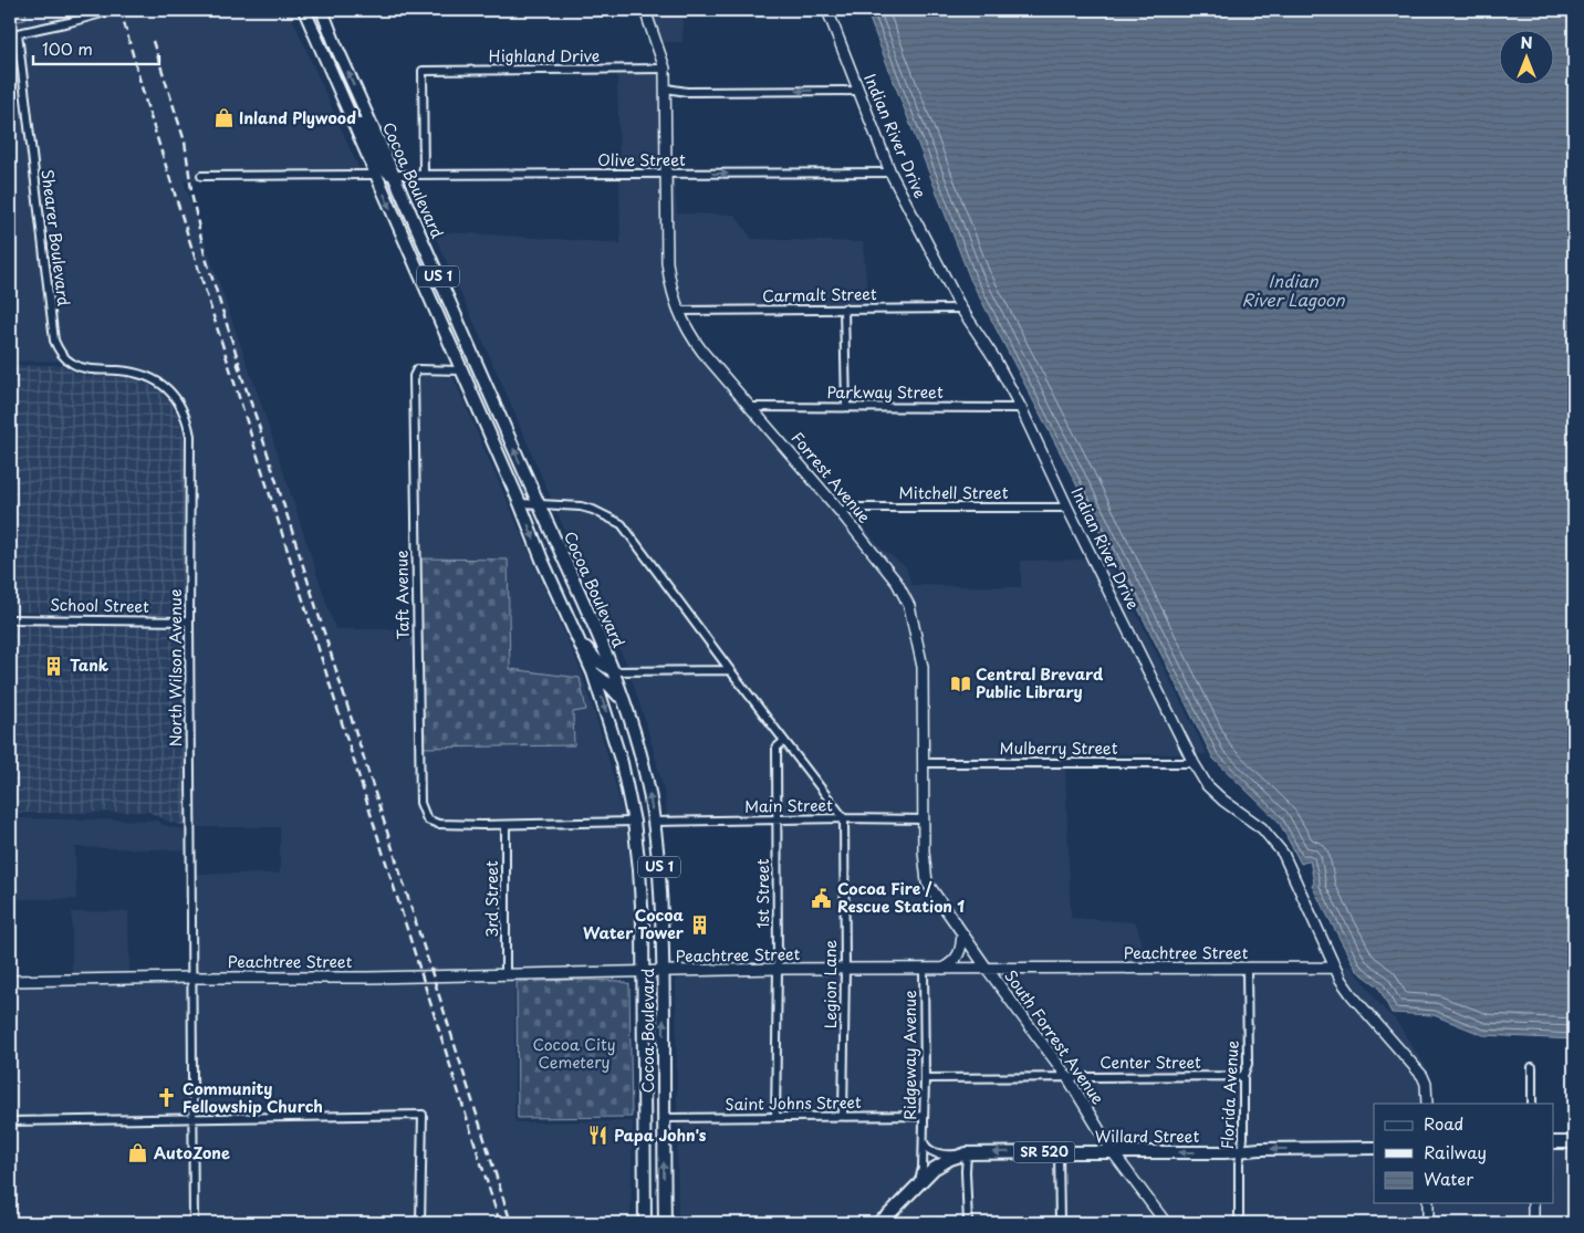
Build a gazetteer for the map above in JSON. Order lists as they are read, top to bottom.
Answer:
{
  "streets": {
    "main road": [
      "Cocoa Boulevard",
      "US 1",
      "Willard Street",
      "SR 520"
    ],
    "street": [
      "Highland Drive",
      "Indian River Drive",
      "Olive Street",
      "Shearer Boulevard",
      "Carmalt Street",
      "Parkway Street",
      "Forrest Avenue",
      "Mitchell Street",
      "Taft Avenue",
      "School Street",
      "North Wilson Avenue",
      "Mulberry Street",
      "Main Street",
      "1st Street",
      "3rd Street",
      "Peachtree Street",
      "Legion Lane",
      "South Forrest Avenue",
      "Ridgeway Avenue",
      "Center Street",
      "Florida Avenue",
      "Saint Johns Street"
    ]
  },
  "crossings": [
    ["Highland Drive", "Olive Street"],
    ["Highland Drive", "Forrest Avenue"],
    ["Indian River Drive", "Olive Street"],
    ["Indian River Drive", "Carmalt Street"],
    ["Indian River Drive", "Parkway Street"],
    ["Indian River Drive", "Mitchell Street"],
    ["Indian River Drive", "Mulberry Street"],
    ["Indian River Drive", "Peachtree Street"],
    ["Olive Street", "Cocoa Boulevard"],
    ["Olive Street", "Forrest Avenue"],
    ["Cocoa Boulevard", "Taft Avenue"],
    ["Cocoa Boulevard", "Main Street"],
    ["Cocoa Boulevard", "Peachtree Street"],
    ["Cocoa Boulevard", "Saint Johns Street"],
    ["Shearer Boulevard", "North Wilson Avenue"],
    ["Carmalt Street", "Forrest Avenue"],
    ["Parkway Street", "Forrest Avenue"],
    ["Forrest Avenue", "Mitchell Street"],
    ["Forrest Avenue", "Mulberry Street"],
    ["Forrest Avenue", "Main Street"],
    ["Forrest Avenue", "Peachtree Street"],
    ["Forrest Avenue", "South Forrest Avenue"],
    ["Taft Avenue", "3rd Street"],
    ["School Street", "North Wilson Avenue"],
    ["North Wilson Avenue", "Peachtree Street"],
    ["Main Street", "1st Street"],
    ["Main Street", "Legion Lane"],
    ["1st Street", "Peachtree Street"],
    ["1st Street", "Saint Johns Street"],
    ["3rd Street", "Peachtree Street"],
    ["Peachtree Street", "Legion Lane"],
    ["Peachtree Street", "South Forrest Avenue"],
    ["Peachtree Street", "Ridgeway Avenue"],
    ["Peachtree Street", "Florida Avenue"],
    ["Legion Lane", "Saint Johns Street"],
    ["South Forrest Avenue", "Center Street"],
    ["South Forrest Avenue", "Willard Street"],
    ["Ridgeway Avenue", "Center Street"],
    ["Ridgeway Avenue", "Saint Johns Street"],
    ["Ridgeway Avenue", "Willard Street"],
    ["Center Street", "Florida Avenue"],
    ["Florida Avenue", "Willard Street"]
  ],
  "one_way": ["Olive Street", "Willard Street"],
  "water": ["Indian River Lagoon"],
  "parks": ["Cocoa City Cemetery"],
  "places": {
    "shop": ["Inland Plywood", "AutoZone"],
    "building": ["Tank", "Cocoa Water Tower"],
    "library": ["Central Brevard Public Library"],
    "public building": ["Cocoa Fire / Rescue Station 1"],
    "church": ["Community Fellowship Church"],
    "restaurant": ["Papa John's"]
  },
  "legend": ["Road", "Railway", "Water"],
  "scale_bar": "100 m",
  "north": "top"
}
